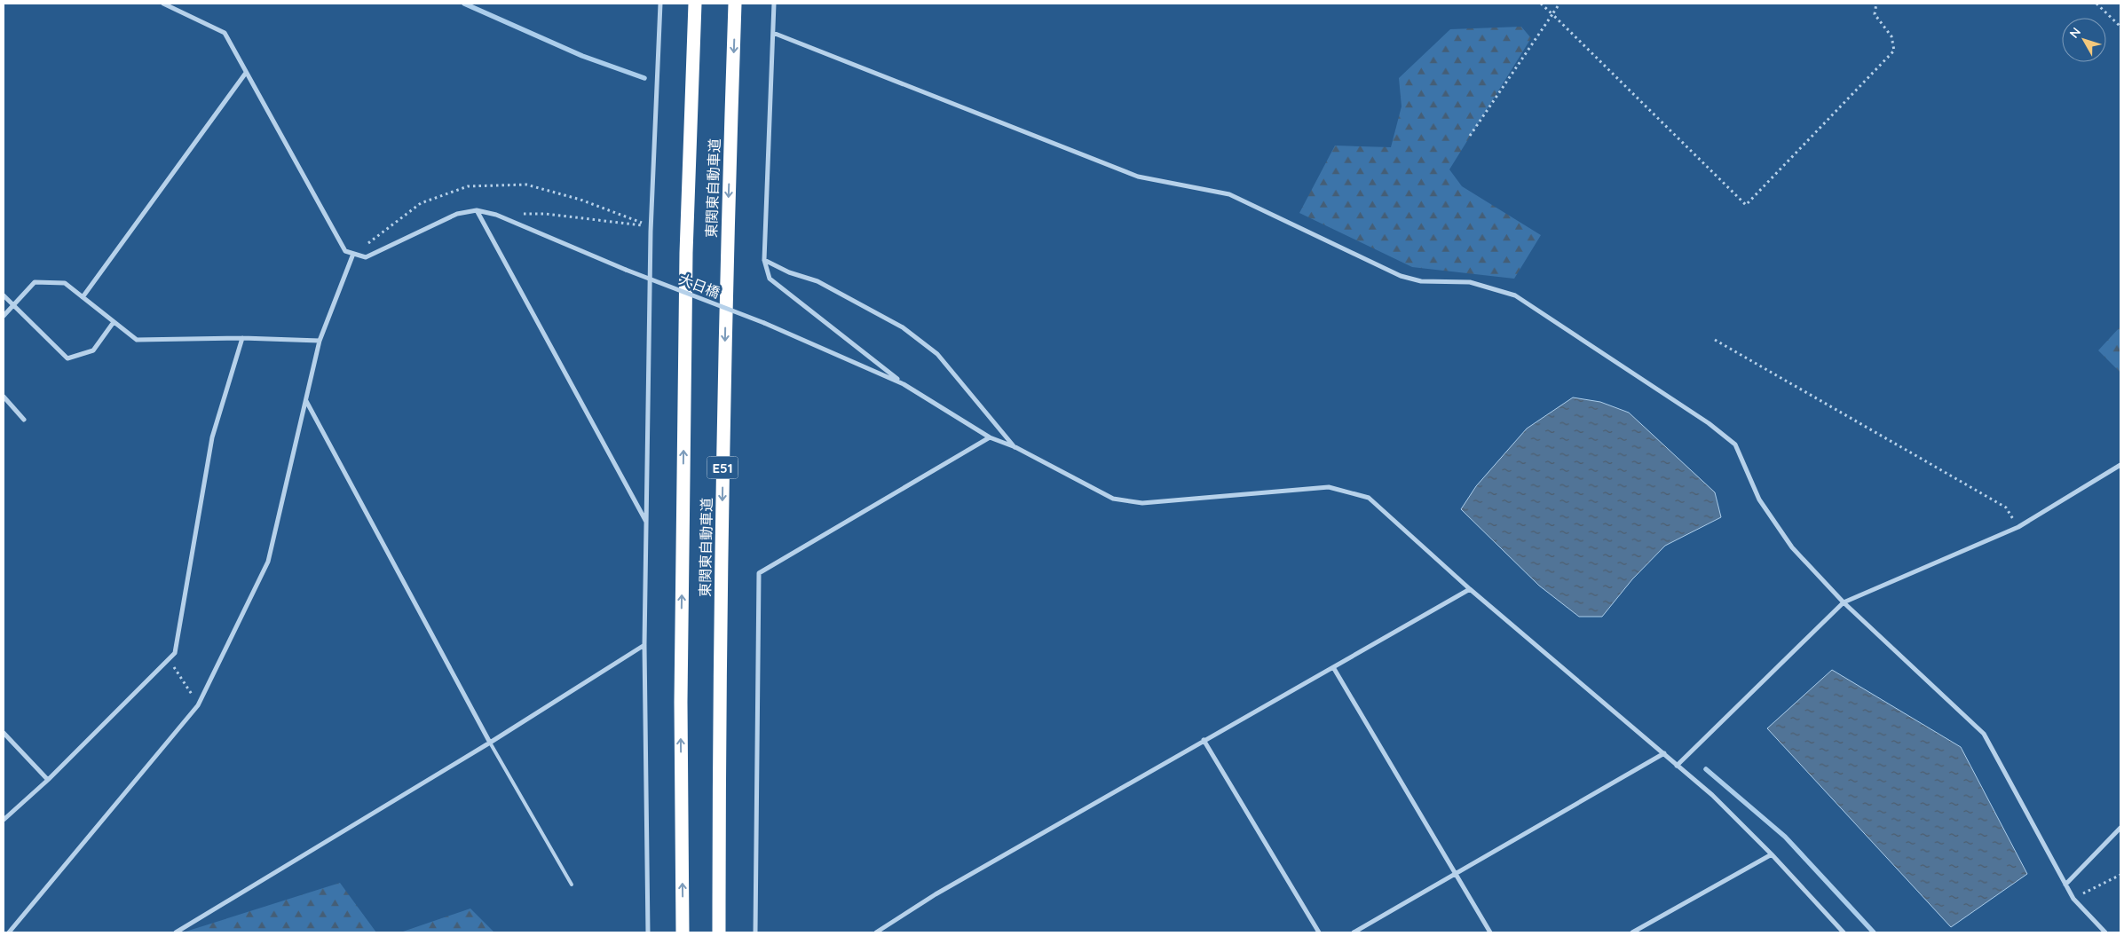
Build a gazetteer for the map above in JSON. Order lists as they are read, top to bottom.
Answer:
{
  "streets": {
    "highway": ["東関東自動車道", "E51"],
    "street": ["大日橋"]
  },
  "north": "top left"
}
